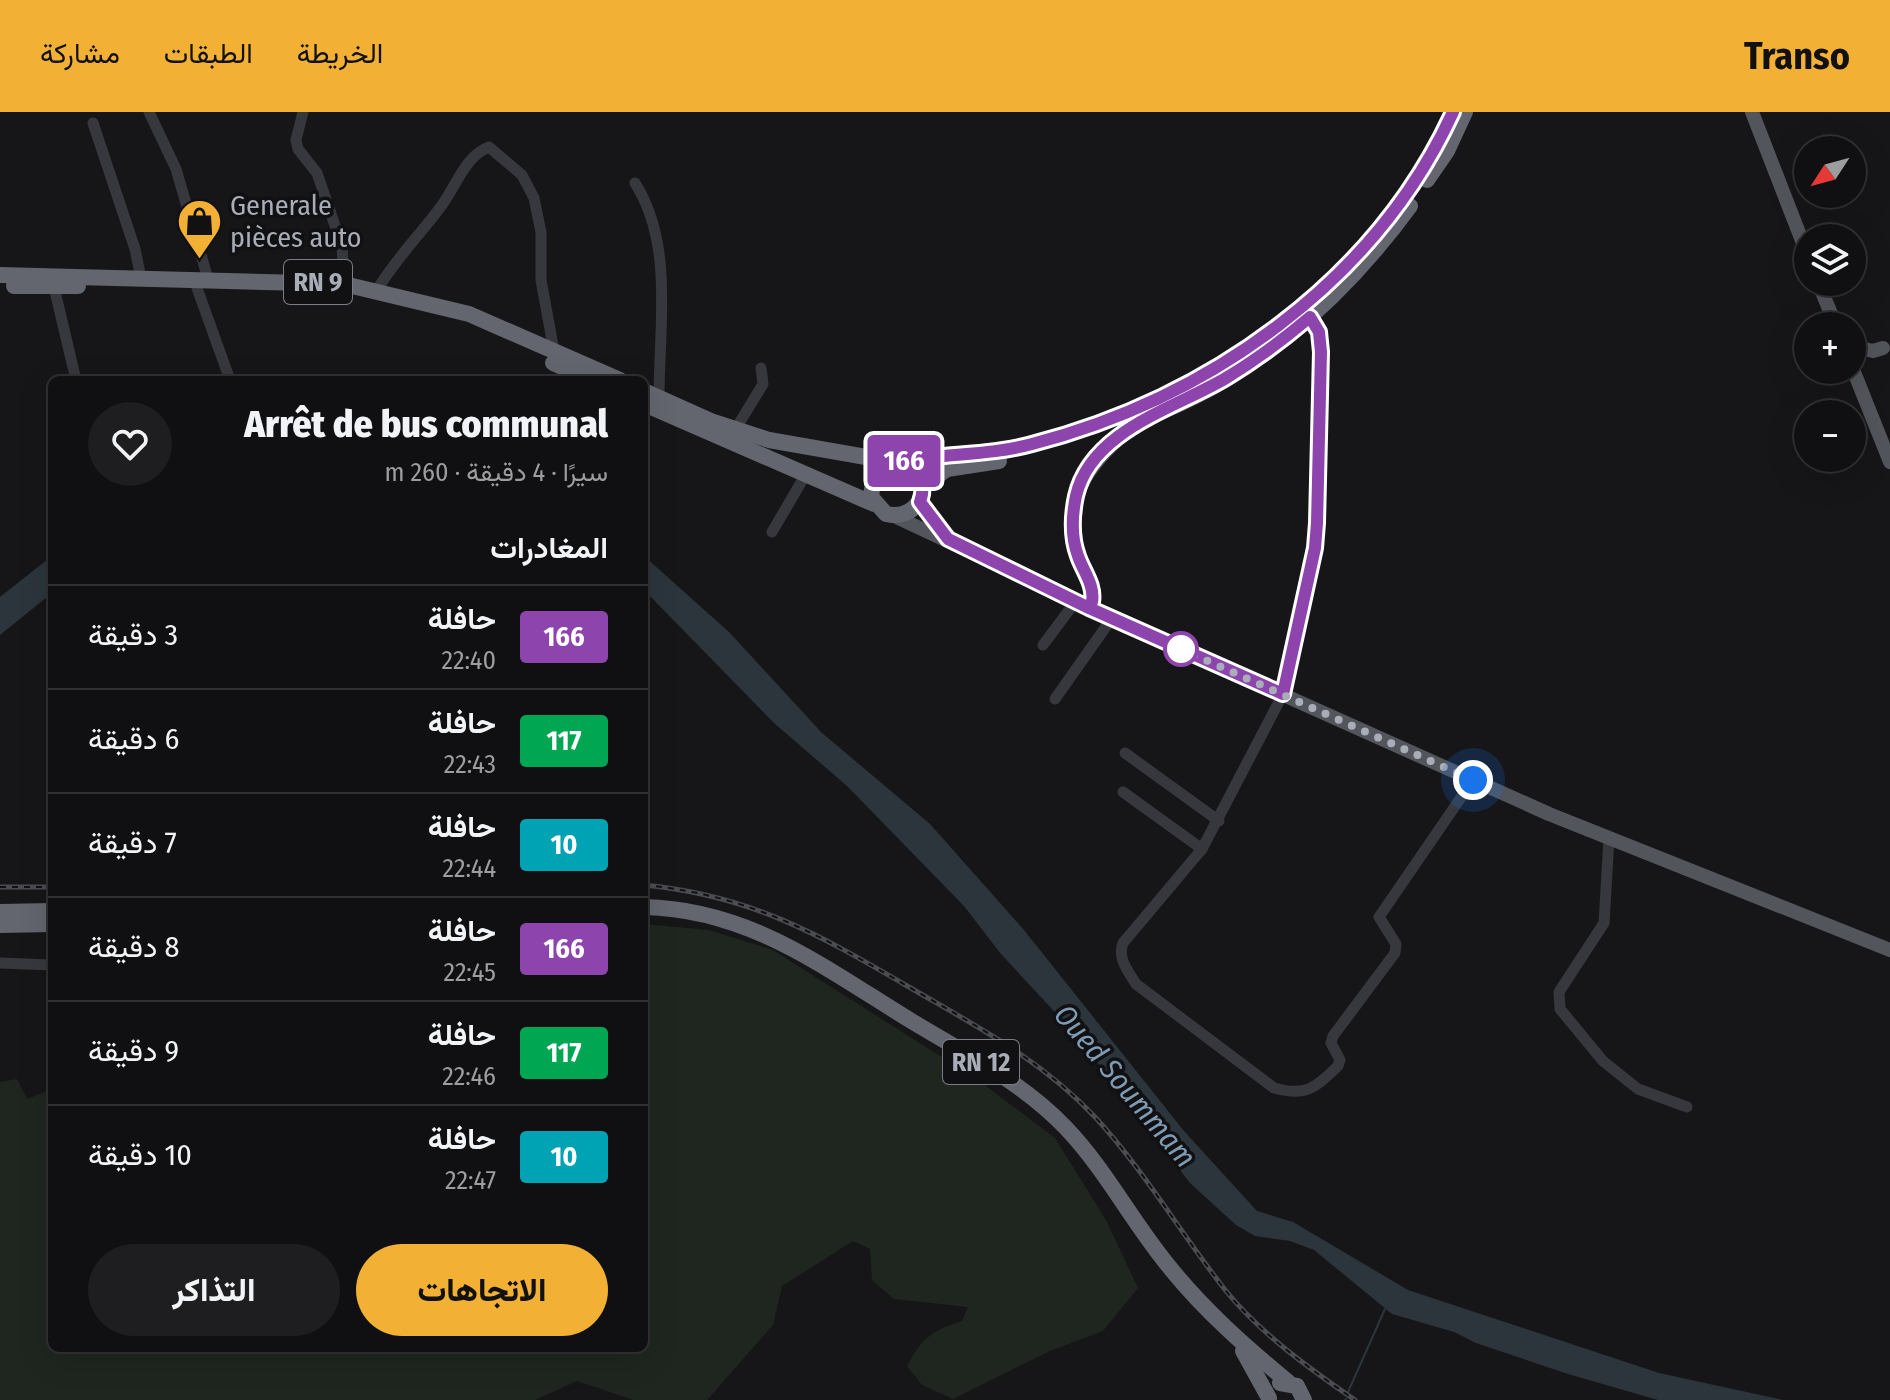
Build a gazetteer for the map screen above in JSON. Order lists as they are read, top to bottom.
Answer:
{
  "streets": {
    "highway": ["RN 9", "RN 12"]
  },
  "water": ["Oued Soummam"],
  "places": {
    "shop": ["Generale pièces auto"]
  },
  "lines": ["bus line 166"],
  "north": "bottom left",
  "page": {
    "header": "Transo",
    "nav": ["الخريطة", "الطبقات", "مشاركة"],
    "on_map": "166",
    "map_buttons": ["+", "−"],
    "heading": [
      ["Arrêt de bus communal", "سيرًا · 4 دقيقة · 260 m"],
      "المغادرات"
    ],
    "list": [
      {
        "mark": "166",
        "name": "حافلة",
        "note": "22:40",
        "value": "3 دقيقة"
      },
      {
        "mark": "117",
        "name": "حافلة",
        "note": "22:43",
        "value": "6 دقيقة"
      },
      {
        "mark": "10",
        "name": "حافلة",
        "note": "22:44",
        "value": "7 دقيقة"
      },
      {
        "mark": "166",
        "name": "حافلة",
        "note": "22:45",
        "value": "8 دقيقة"
      },
      {
        "mark": "117",
        "name": "حافلة",
        "note": "22:46",
        "value": "9 دقيقة"
      },
      {
        "mark": "10",
        "name": "حافلة",
        "note": "22:47",
        "value": "10 دقيقة"
      }
    ],
    "buttons": ["الاتجاهات", "التذاكر"]
  }
}
